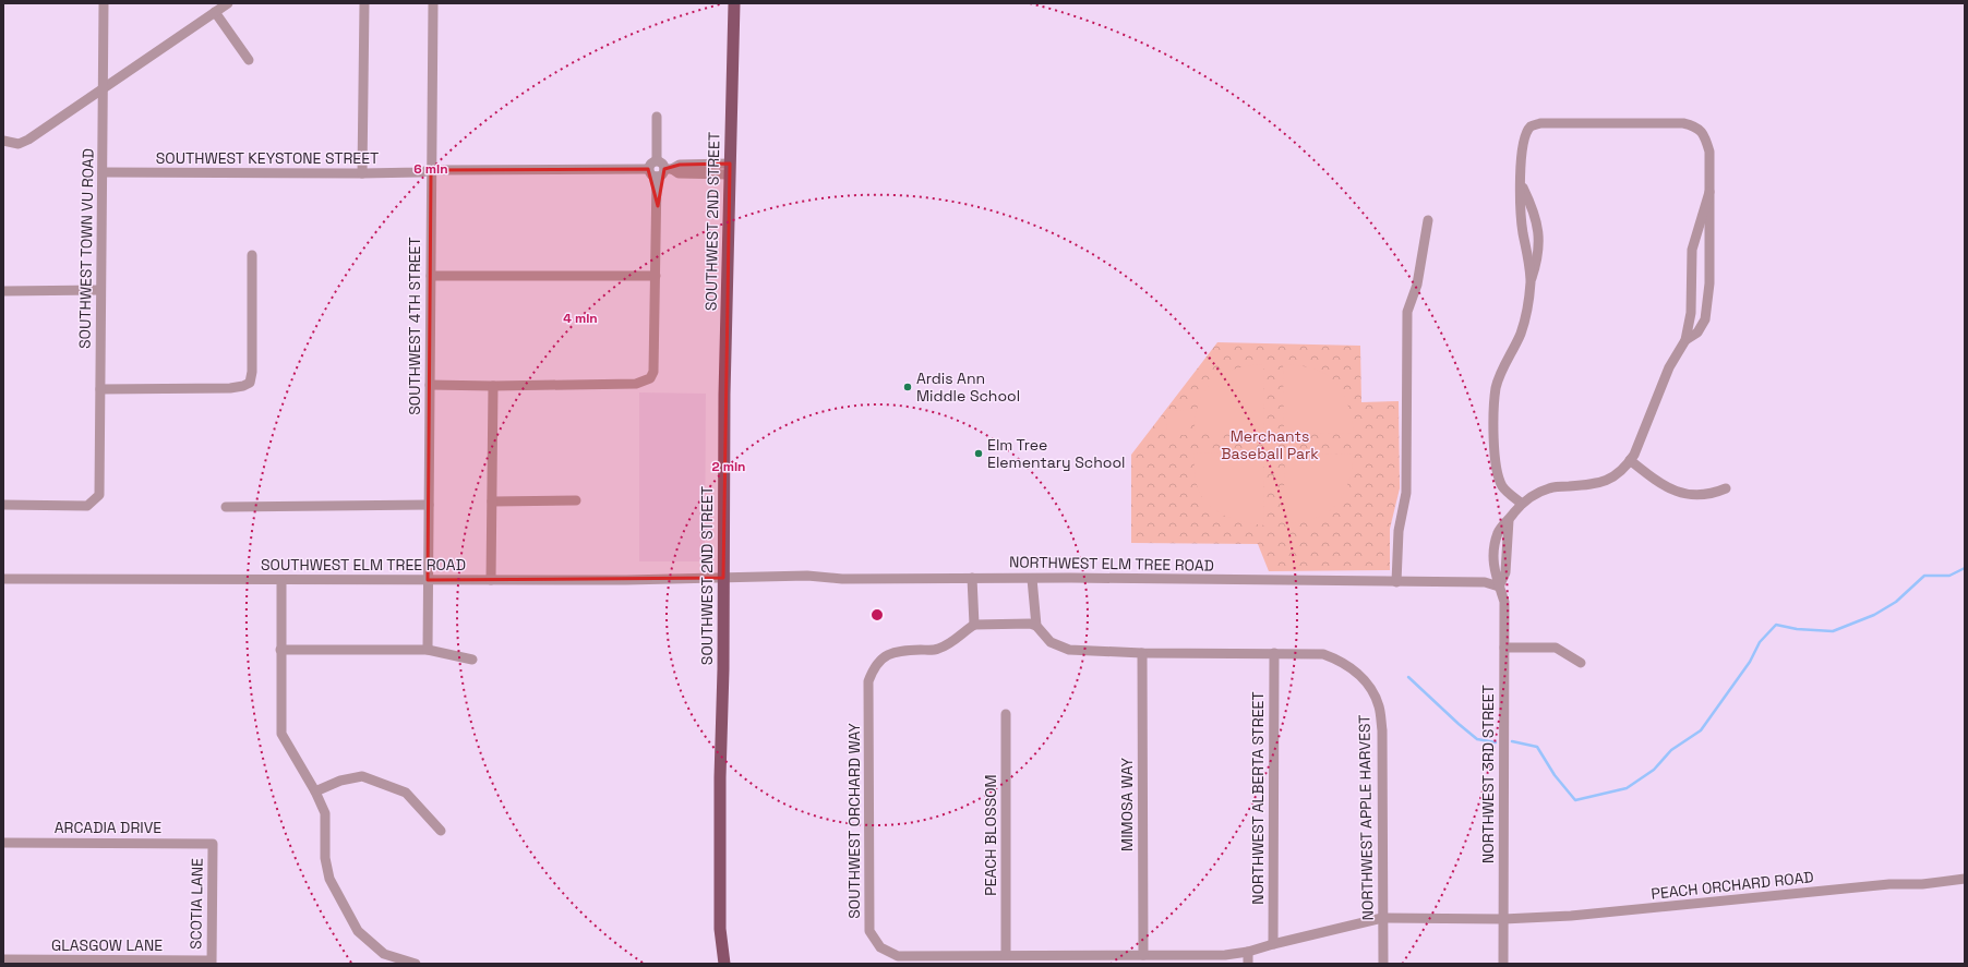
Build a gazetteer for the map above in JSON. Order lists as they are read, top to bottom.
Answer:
{
  "streets": {
    "main road": ["SOUTHWEST 2ND STREET"],
    "street": [
      "SOUTHWEST KEYSTONE STREET",
      "SOUTHWEST TOWN VU ROAD",
      "SOUTHWEST 4TH STREET",
      "NORTHWEST ELM TREE ROAD",
      "SOUTHWEST ELM TREE ROAD",
      "NORTHWEST 3RD STREET",
      "NORTHWEST ALBERTA STREET",
      "MIMOSA WAY",
      "NORTHWEST APPLE HARVEST",
      "SOUTHWEST ORCHARD WAY",
      "ARCADIA DRIVE",
      "PEACH BLOSSOM",
      "PEACH ORCHARD ROAD",
      "SCOTIA LANE",
      "GLASGOW LANE"
    ]
  },
  "crossings": [
    ["SOUTHWEST KEYSTONE STREET", "SOUTHWEST TOWN VU ROAD"],
    ["SOUTHWEST KEYSTONE STREET", "SOUTHWEST 4TH STREET"],
    ["SOUTHWEST 2ND STREET", "NORTHWEST ELM TREE ROAD"],
    ["SOUTHWEST 2ND STREET", "SOUTHWEST ELM TREE ROAD"],
    ["SOUTHWEST 4TH STREET", "SOUTHWEST ELM TREE ROAD"],
    ["NORTHWEST ELM TREE ROAD", "SOUTHWEST ELM TREE ROAD"],
    ["NORTHWEST ELM TREE ROAD", "NORTHWEST 3RD STREET"],
    ["NORTHWEST 3RD STREET", "PEACH ORCHARD ROAD"],
    ["NORTHWEST ALBERTA STREET", "NORTHWEST APPLE HARVEST"],
    ["NORTHWEST ALBERTA STREET", "SOUTHWEST ORCHARD WAY"],
    ["MIMOSA WAY", "SOUTHWEST ORCHARD WAY"],
    ["NORTHWEST APPLE HARVEST", "SOUTHWEST ORCHARD WAY"],
    ["NORTHWEST APPLE HARVEST", "PEACH ORCHARD ROAD"],
    ["SOUTHWEST ORCHARD WAY", "PEACH BLOSSOM"],
    ["SOUTHWEST ORCHARD WAY", "PEACH ORCHARD ROAD"],
    ["ARCADIA DRIVE", "SCOTIA LANE"],
    ["SCOTIA LANE", "GLASGOW LANE"]
  ],
  "parks": ["Merchants Baseball Park"],
  "places": ["Ardis Ann Middle School", "Elm Tree Elementary School"],
  "rings": ["6 min", "4 min", "2 min"]
}
